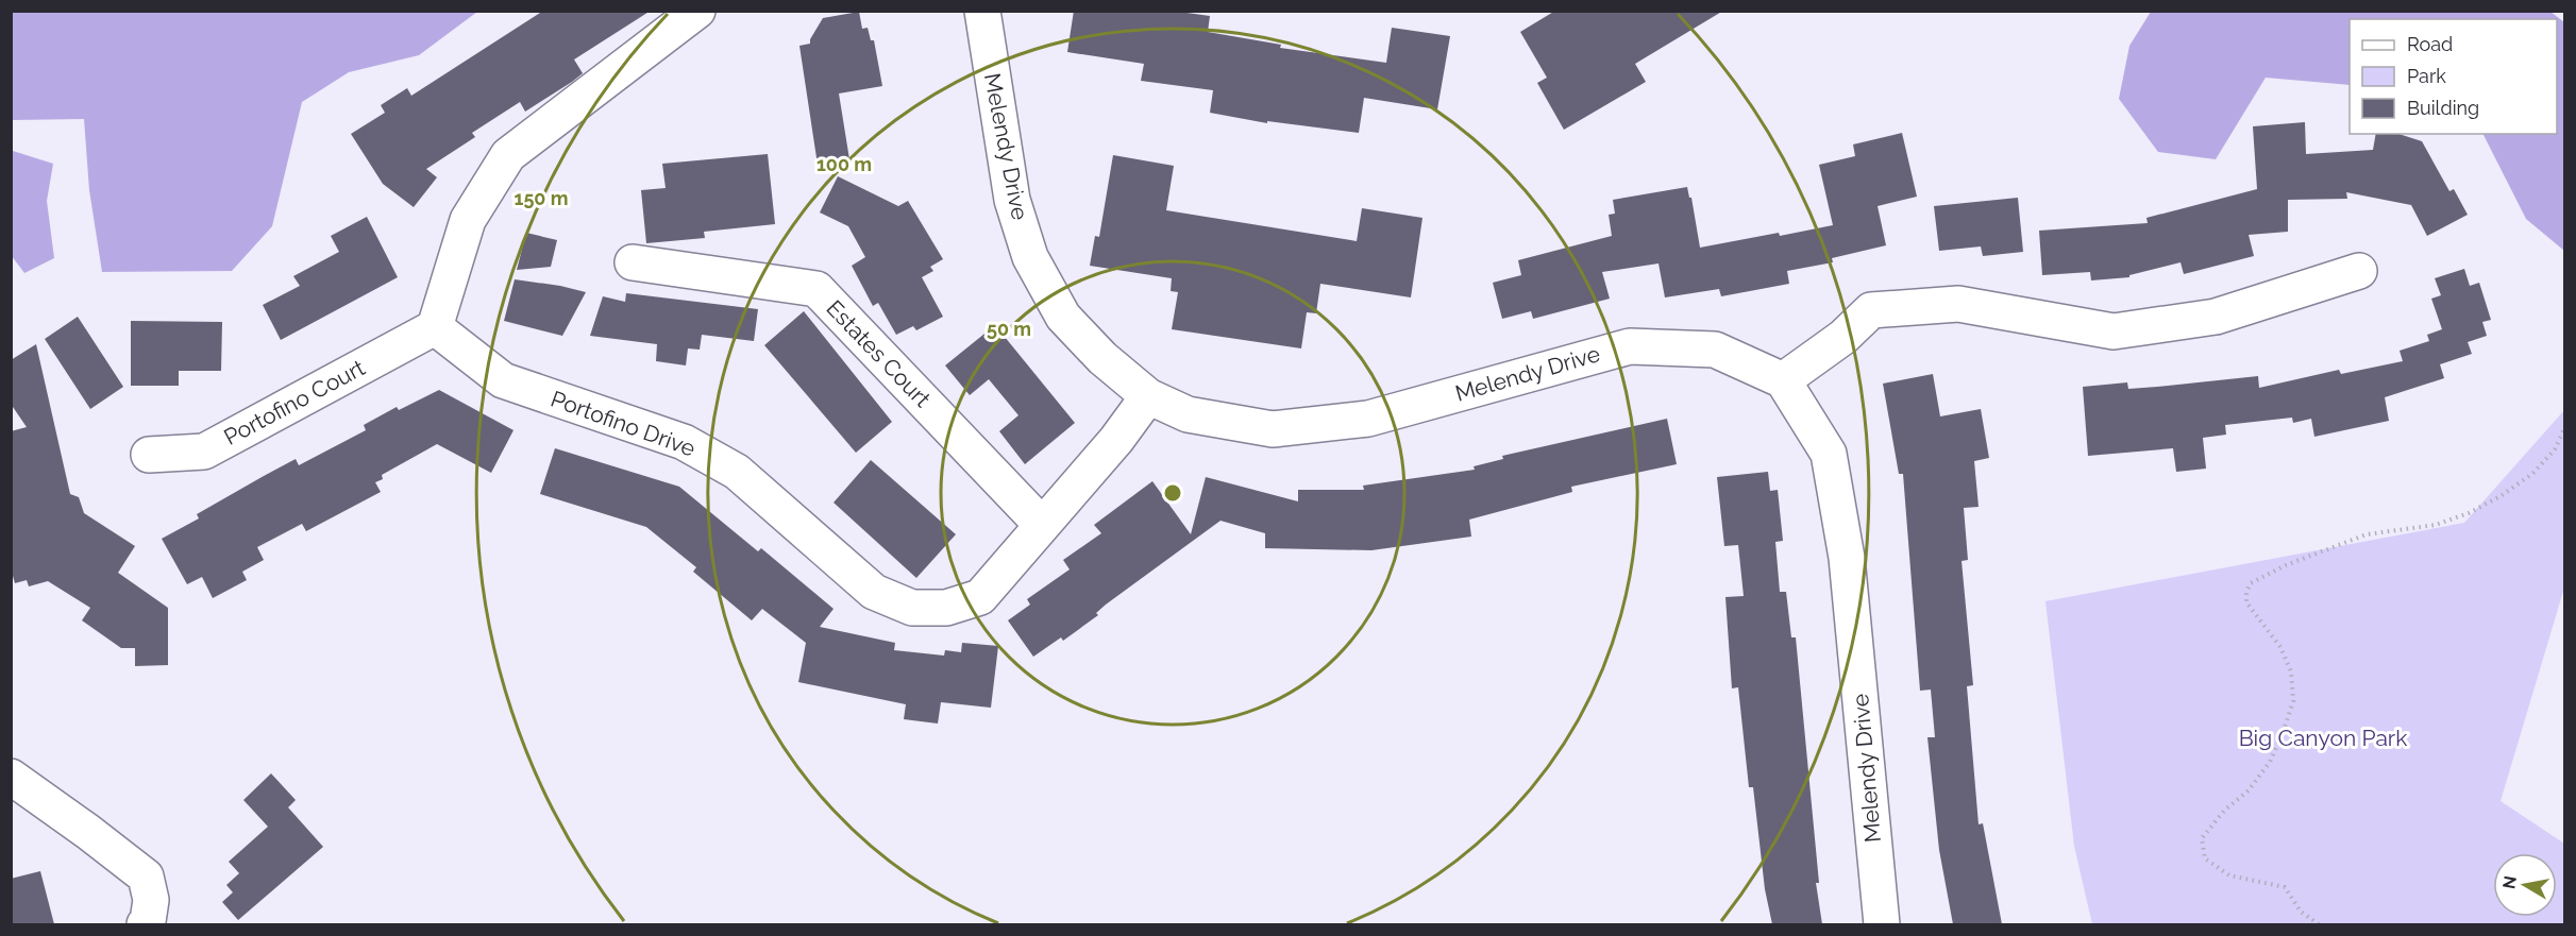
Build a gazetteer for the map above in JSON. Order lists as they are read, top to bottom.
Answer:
{
  "streets": {
    "street": [
      "Melendy Drive",
      "Estates Court",
      "Portofino Court",
      "Portofino Drive"
    ]
  },
  "crossings": [
    ["Melendy Drive", "Portofino Drive"],
    ["Estates Court", "Portofino Drive"],
    ["Portofino Court", "Portofino Drive"]
  ],
  "parks": ["Big Canyon Park"],
  "legend": ["Road", "Park", "Building"],
  "north": "left",
  "rings": ["100 m", "150 m", "50 m"]
}
